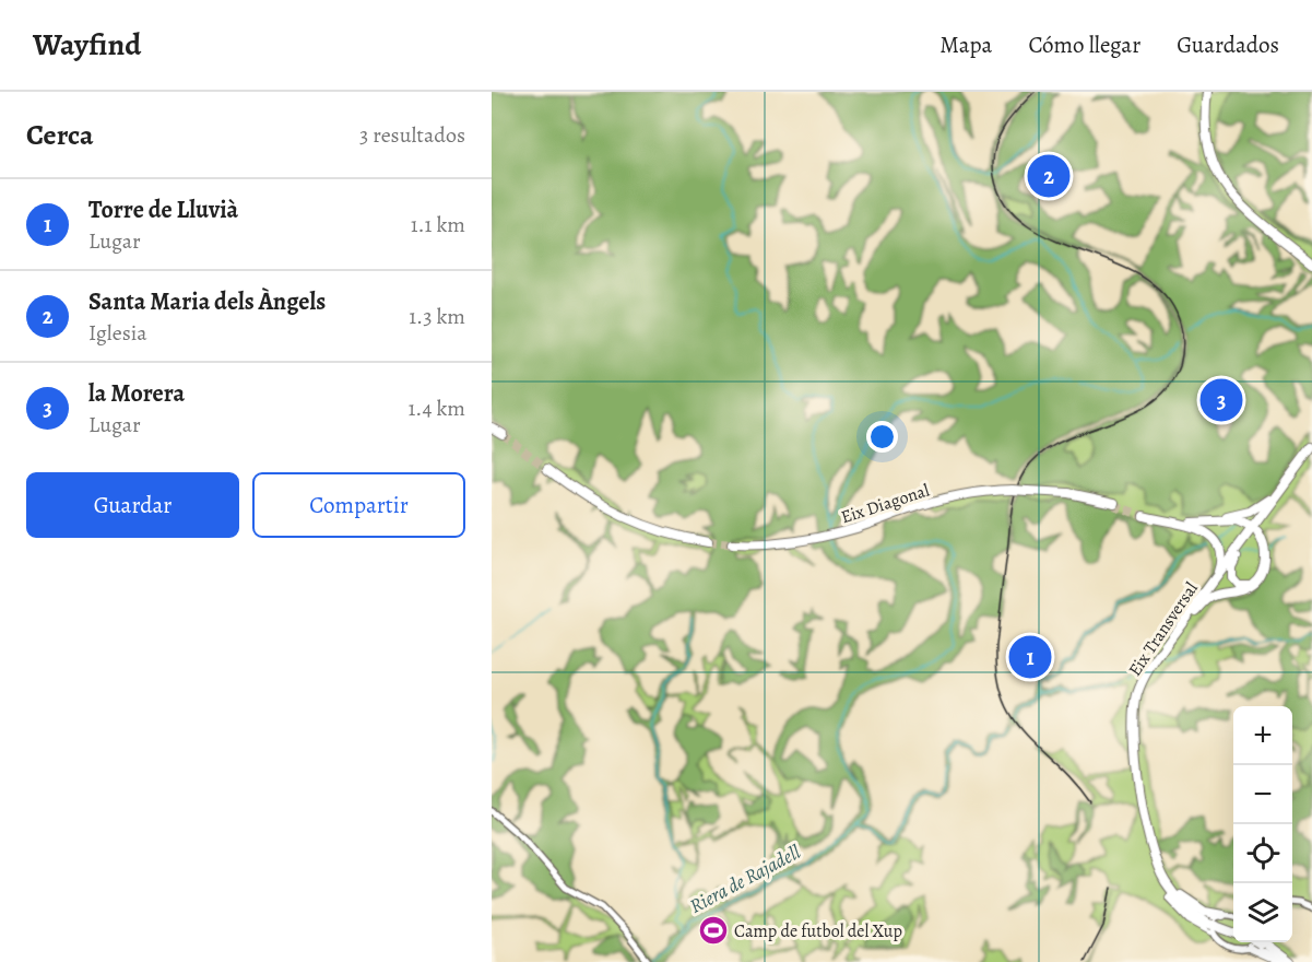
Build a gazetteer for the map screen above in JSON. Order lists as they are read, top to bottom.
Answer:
{
  "streets": {
    "highway": ["Eix Diagonal", "Eix Transversal"]
  },
  "water": ["Riera de Rajadell"],
  "places": {
    "sports": ["Camp de futbol del Xup"]
  },
  "page": {
    "header": "Wayfind",
    "nav": ["Mapa", "Cómo llegar", "Guardados"],
    "heading": ["Cerca", "3 resultados"],
    "pins": ["2", "3", "1"],
    "list": [
      {
        "mark": "1",
        "name": "Torre de Lluvià",
        "note": "Lugar",
        "value": "1.1 km"
      },
      {
        "mark": "2",
        "name": "Santa Maria dels Àngels",
        "note": "Iglesia",
        "value": "1.3 km"
      },
      {
        "mark": "3",
        "name": "la Morera",
        "note": "Lugar",
        "value": "1.4 km"
      }
    ],
    "buttons": ["Guardar", "Compartir"],
    "map_buttons": ["+", "−"]
  }
}
